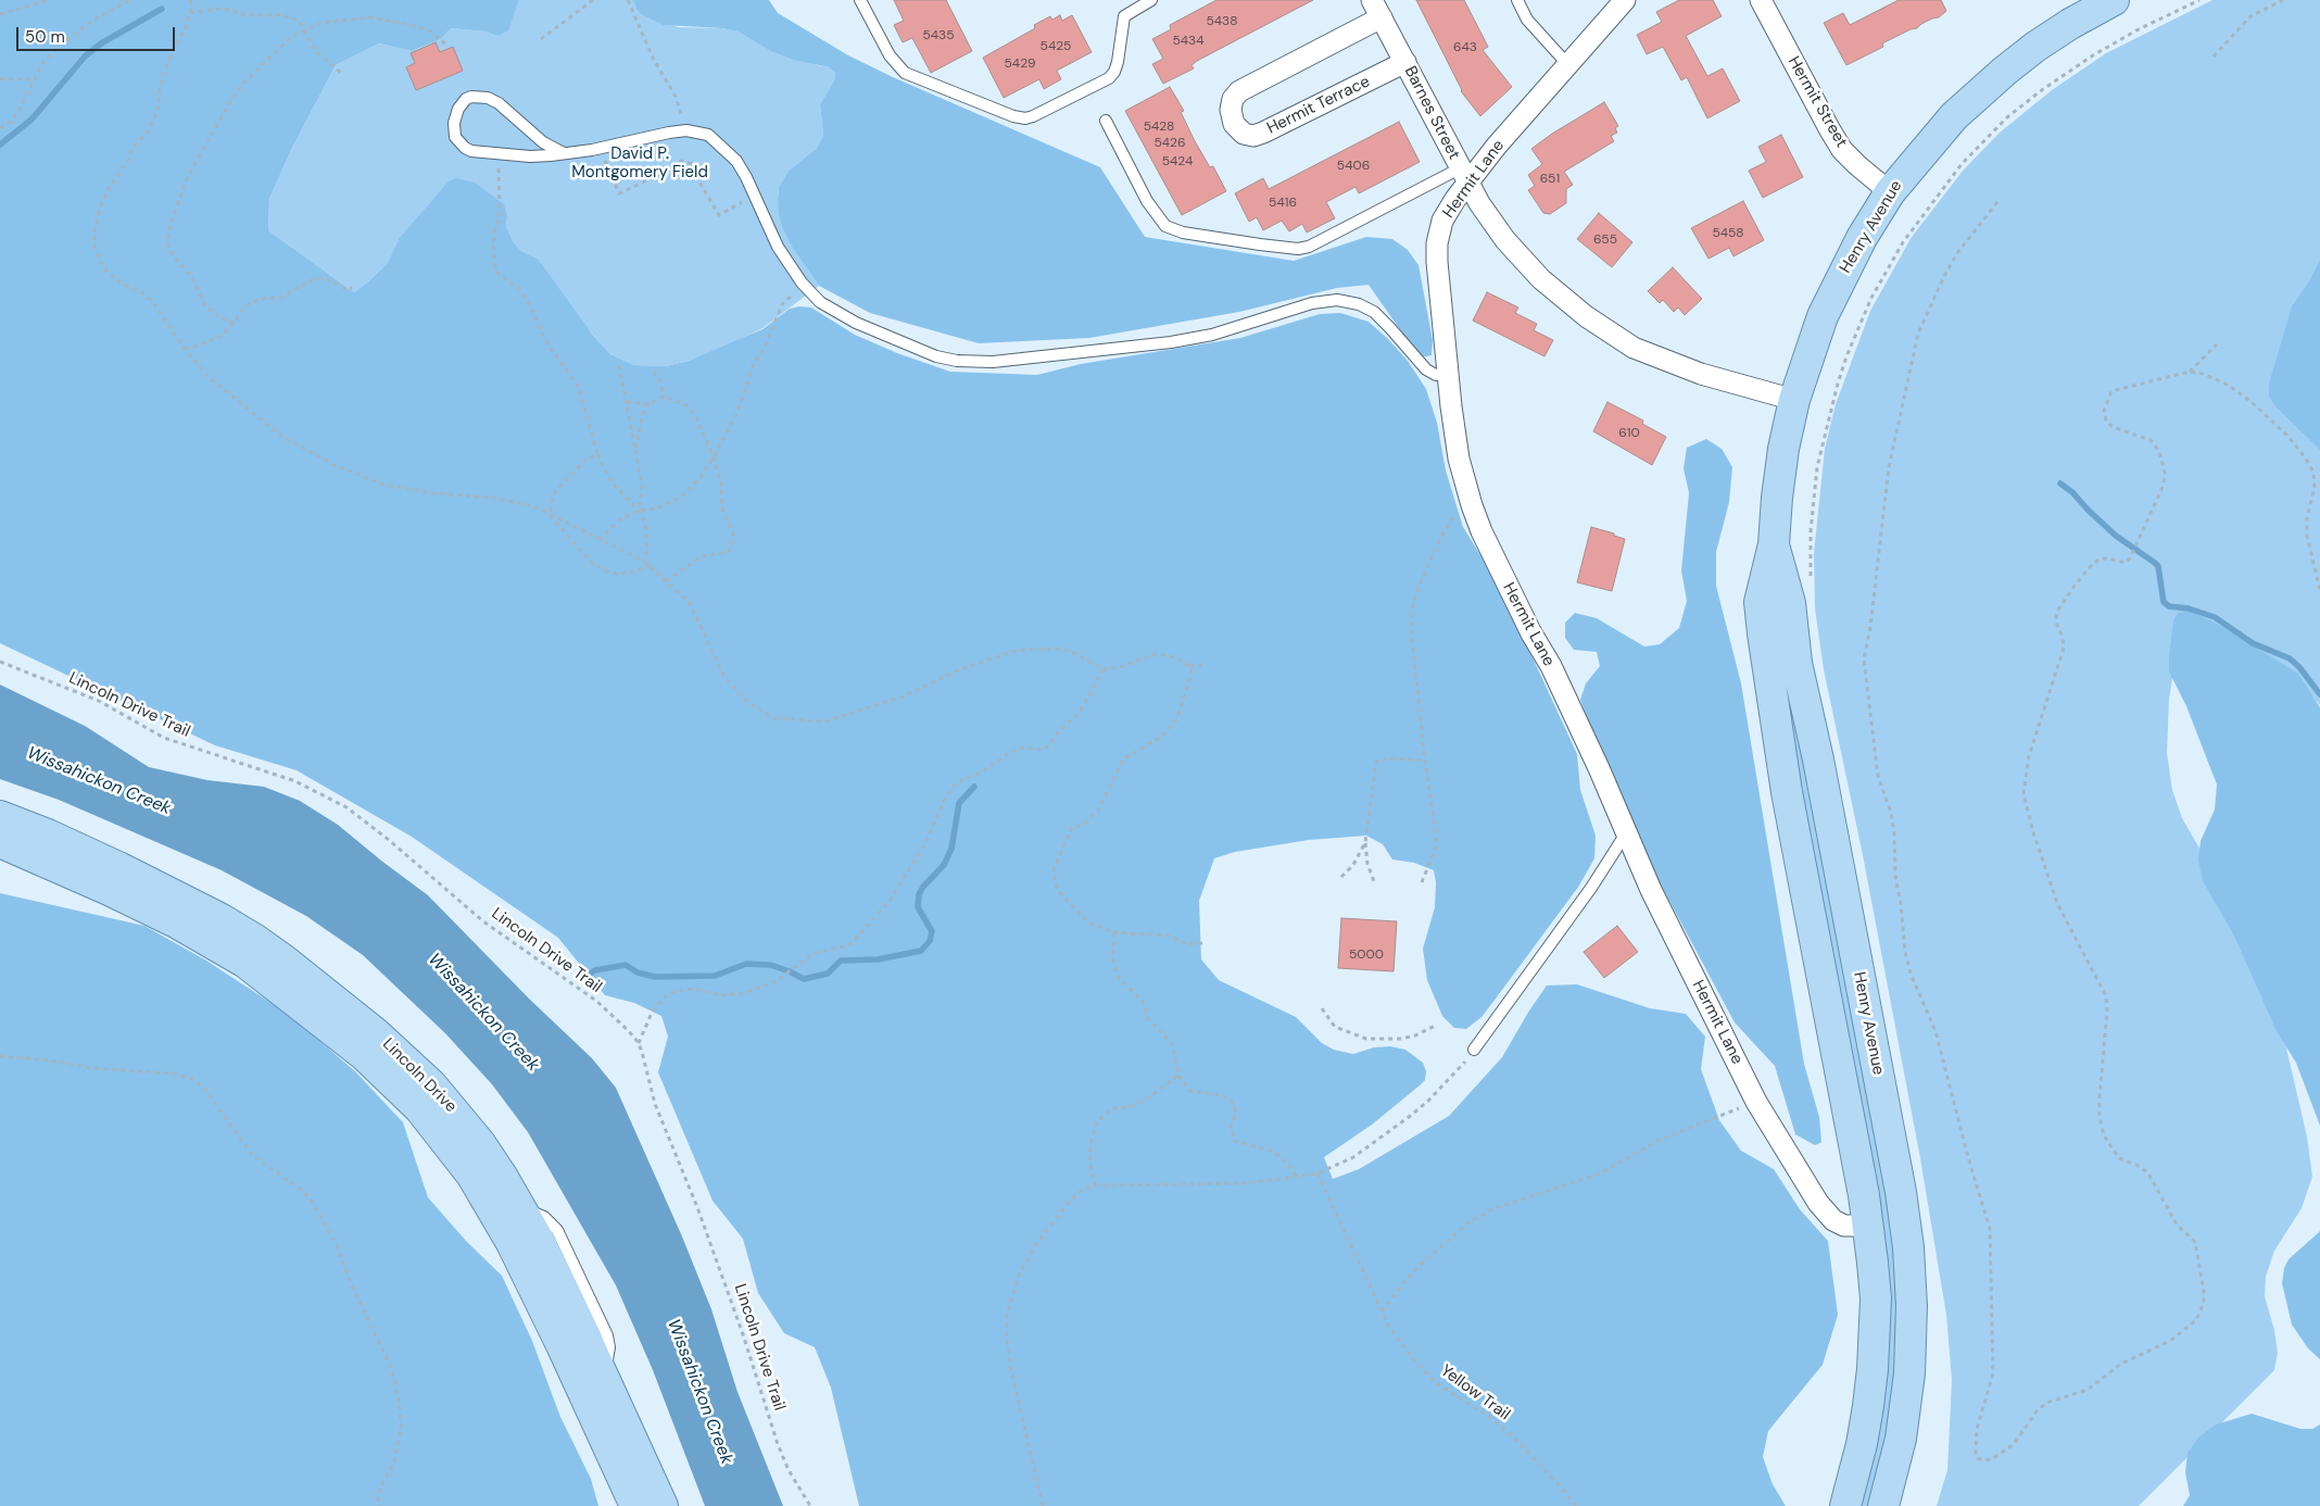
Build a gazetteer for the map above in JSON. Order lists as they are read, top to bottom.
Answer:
{
  "streets": {
    "main road": ["Henry Avenue", "Lincoln Drive"],
    "street": [
      "Hermit Street",
      "Hermit Terrace",
      "Barnes Street",
      "Hermit Lane"
    ],
    "path": ["Lincoln Drive Trail", "Yellow Trail"]
  },
  "crossings": [
    ["Hermit Street", "Henry Avenue"],
    ["Hermit Terrace", "Barnes Street"],
    ["Barnes Street", "Hermit Lane"],
    ["Barnes Street", "Henry Avenue"],
    ["Hermit Lane", "Henry Avenue"]
  ],
  "water": ["Wissahickon Creek"],
  "parks": ["David P. Montgomery Field"],
  "house_numbers": [
    "5438",
    "5435",
    "5434",
    "5425",
    "643",
    "5429",
    "5428",
    "5426",
    "5424",
    "5406",
    "651",
    "5416",
    "5458",
    "655",
    "610",
    "5000"
  ],
  "scale_bar": "50 m"
}
